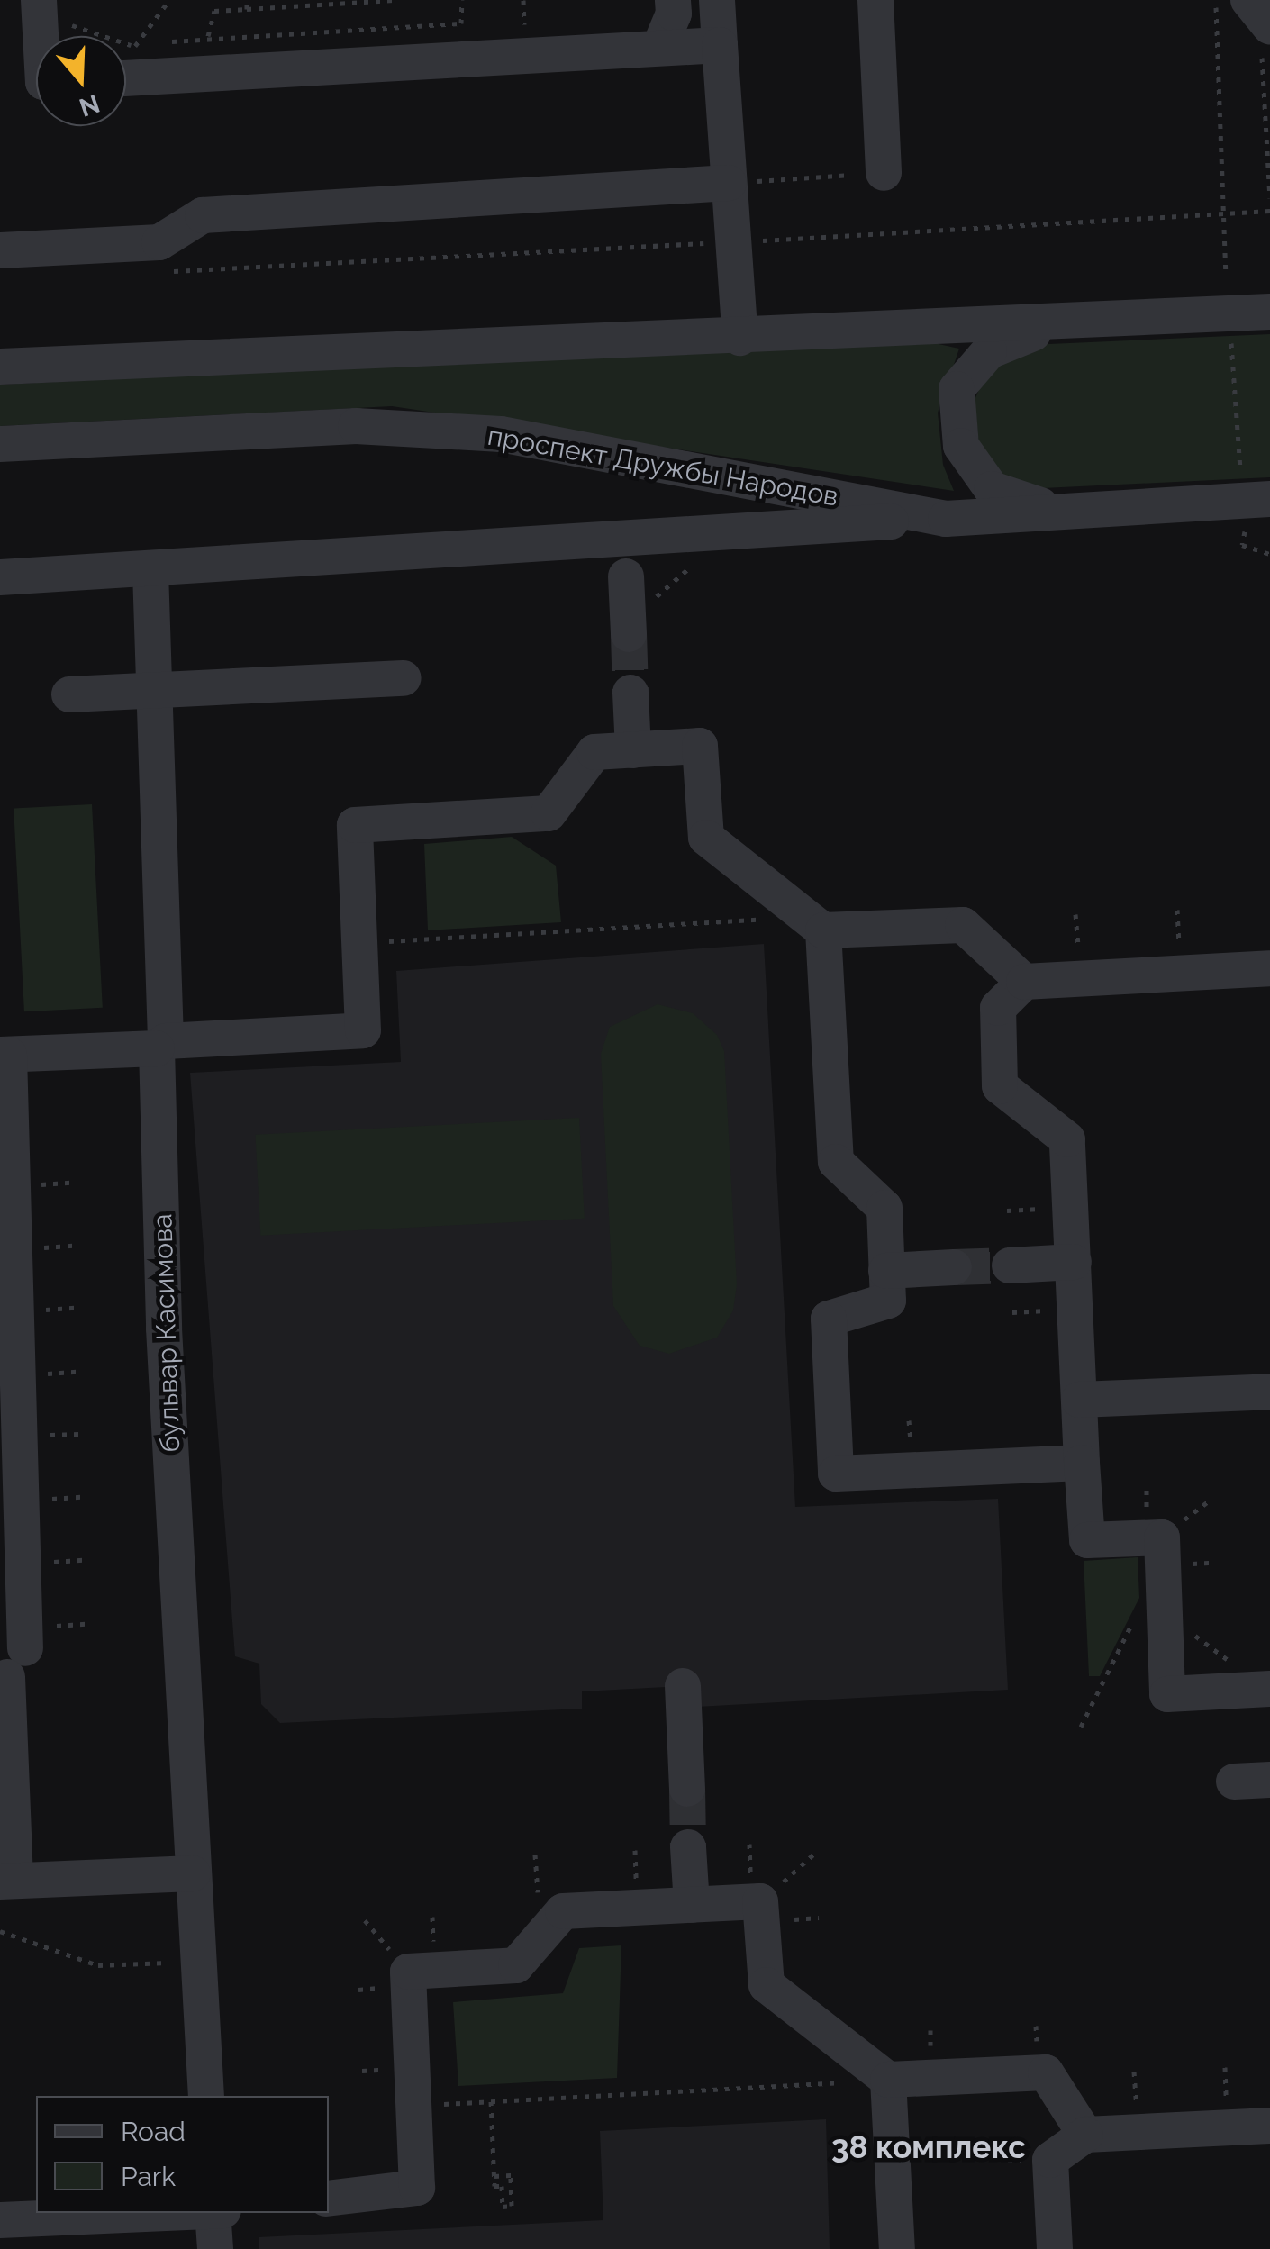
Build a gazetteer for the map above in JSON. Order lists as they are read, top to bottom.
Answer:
{
  "streets": {
    "street": ["проспект Дружбы Народов", "бульвар Касимова"]
  },
  "districts": ["38 комплекс"],
  "legend": ["Road", "Park"],
  "north": "bottom"
}
